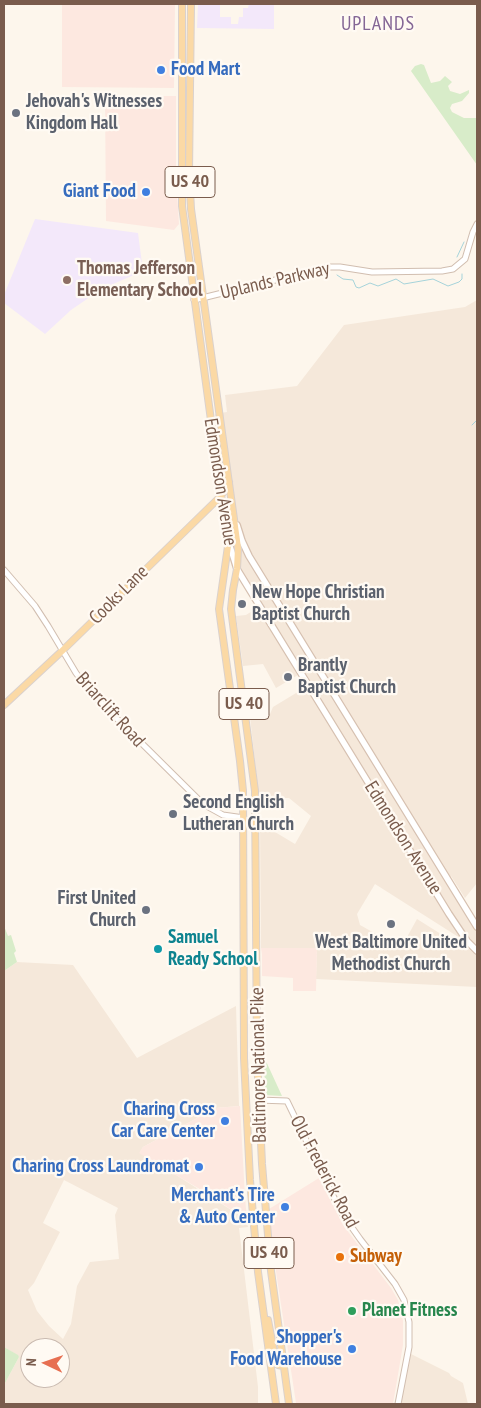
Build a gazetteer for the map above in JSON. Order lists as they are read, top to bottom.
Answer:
{
  "streets": {
    "main road": [
      "US 40",
      "Edmondson Avenue",
      "Cooks Lane",
      "Baltimore National Pike"
    ],
    "street": ["Uplands Parkway", "Briarclift Road", "Old Frederick Road"]
  },
  "crossings": [
    ["Uplands Parkway", "Edmondson Avenue"],
    ["Edmondson Avenue", "Cooks Lane"],
    ["Edmondson Avenue", "Baltimore National Pike"],
    ["Cooks Lane", "Briarclift Road"],
    ["Briarclift Road", "Baltimore National Pike"],
    ["Baltimore National Pike", "Old Frederick Road"]
  ],
  "districts": ["UPLANDS"],
  "places": [
    "Food Mart",
    "Jehovah's Witnesses Kingdom Hall",
    "Giant Food",
    "Thomas Jefferson Elementary School",
    "New Hope Christian Baptist Church",
    "Brantly Baptist Church",
    "Second English Lutheran Church",
    "First United Church",
    "West Baltimore United Methodist Church",
    "Samuel Ready School",
    "Charing Cross Car Care Center",
    "Charing Cross Laundromat",
    "Merchant's Tire & Auto Center",
    "Subway",
    "Planet Fitness",
    "Shopper's Food Warehouse"
  ],
  "north": "left"
}
